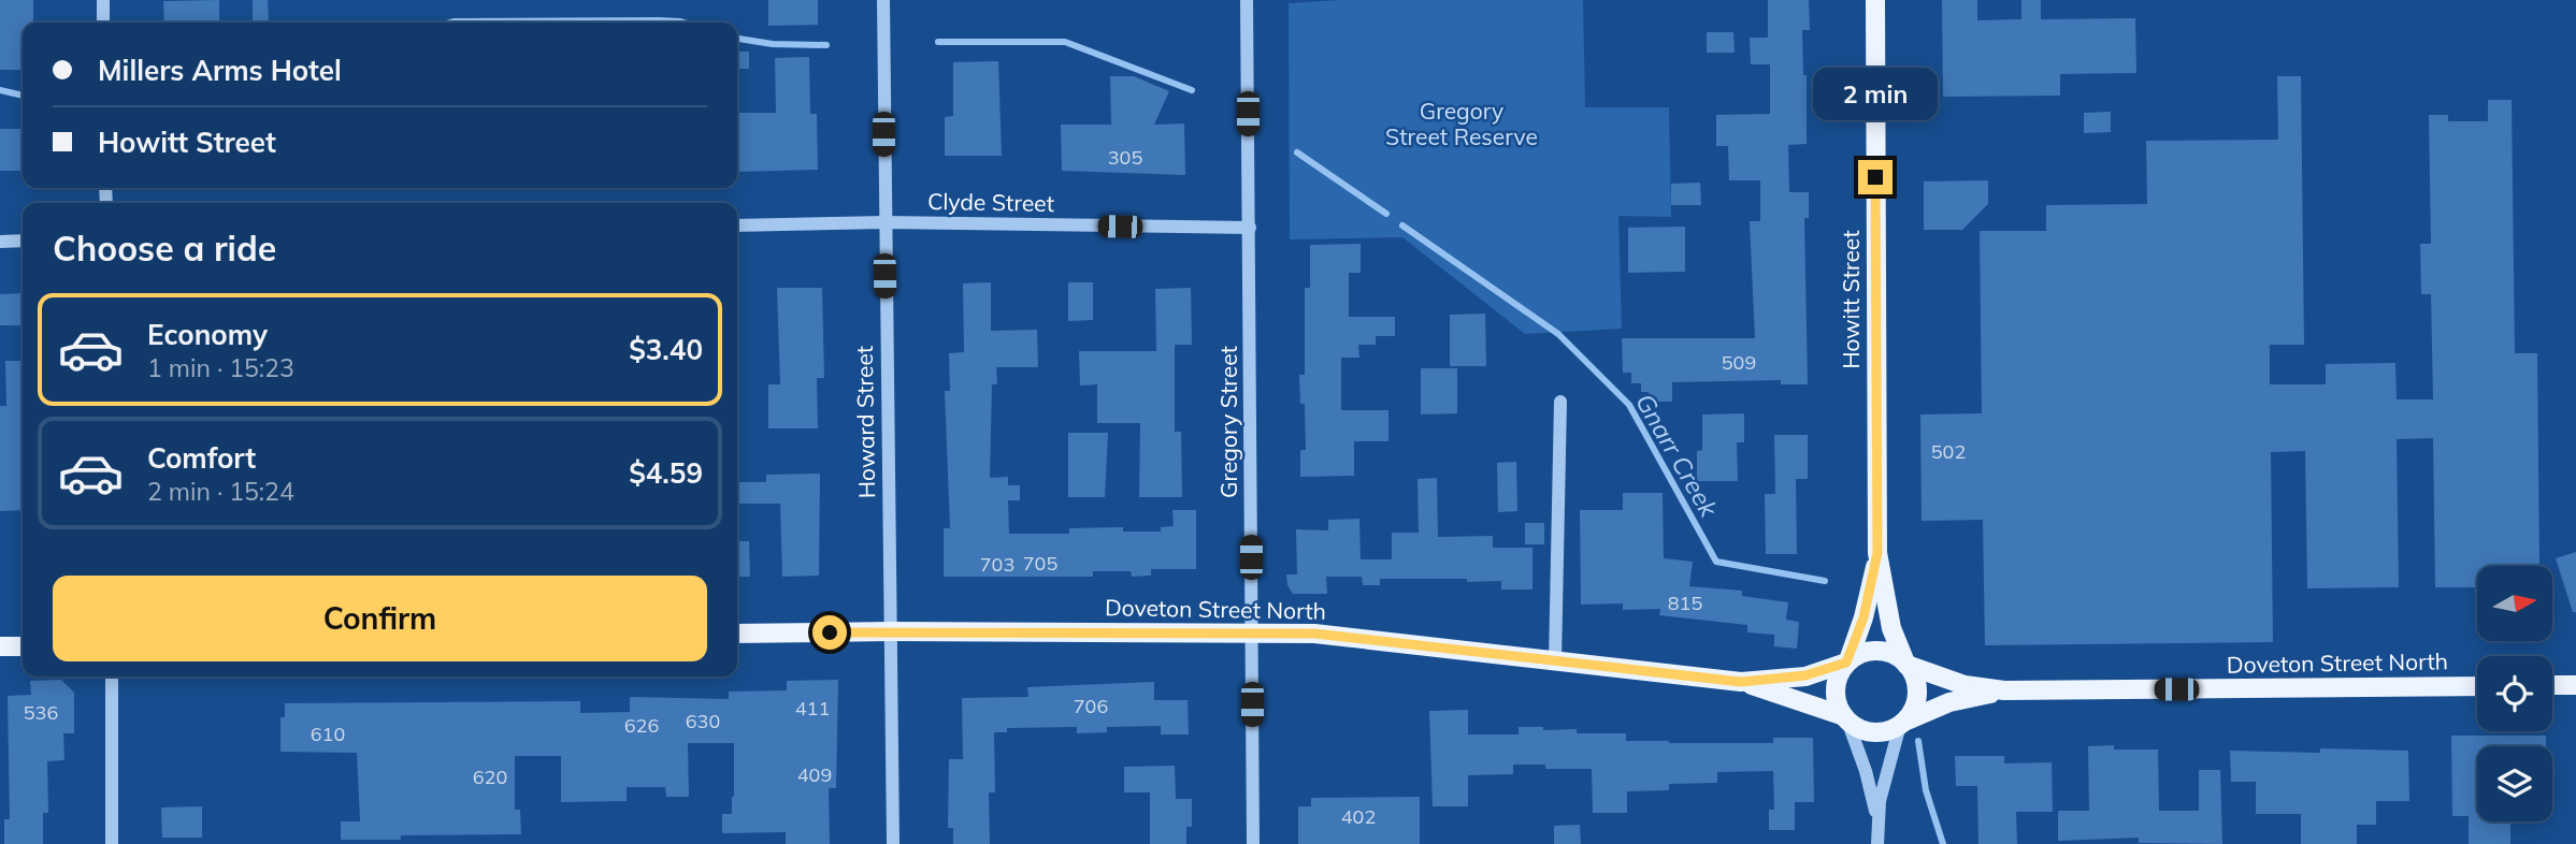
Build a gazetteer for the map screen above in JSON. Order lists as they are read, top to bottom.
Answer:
{
  "streets": {
    "main road": ["Howitt Street", "Doveton Street North"],
    "street": ["Clyde Street", "Howard Street", "Gregory Street"]
  },
  "crossings": [
    ["Clyde Street", "Howard Street"],
    ["Clyde Street", "Gregory Street"],
    ["Howitt Street", "Doveton Street North"],
    ["Howard Street", "Doveton Street North"],
    ["Gregory Street", "Doveton Street North"]
  ],
  "water": ["Gnarr Creek"],
  "parks": ["Gregory Street Reserve"],
  "house_numbers": [
    "305",
    "509",
    "502",
    "705",
    "703",
    "815",
    "706",
    "411",
    "536",
    "630",
    "626",
    "610",
    "409",
    "620",
    "402"
  ],
  "north": "right",
  "page": {
    "banner": ["Millers Arms Hotel", "Howitt Street"],
    "bubble": "2 min",
    "heading": "Choose a ride",
    "list": [
      {
        "name": "Economy",
        "note": "1 min · 15:23",
        "value": "$3.40"
      },
      {
        "name": "Comfort",
        "note": "2 min · 15:24",
        "value": "$4.59"
      }
    ],
    "buttons": "Confirm"
  }
}
